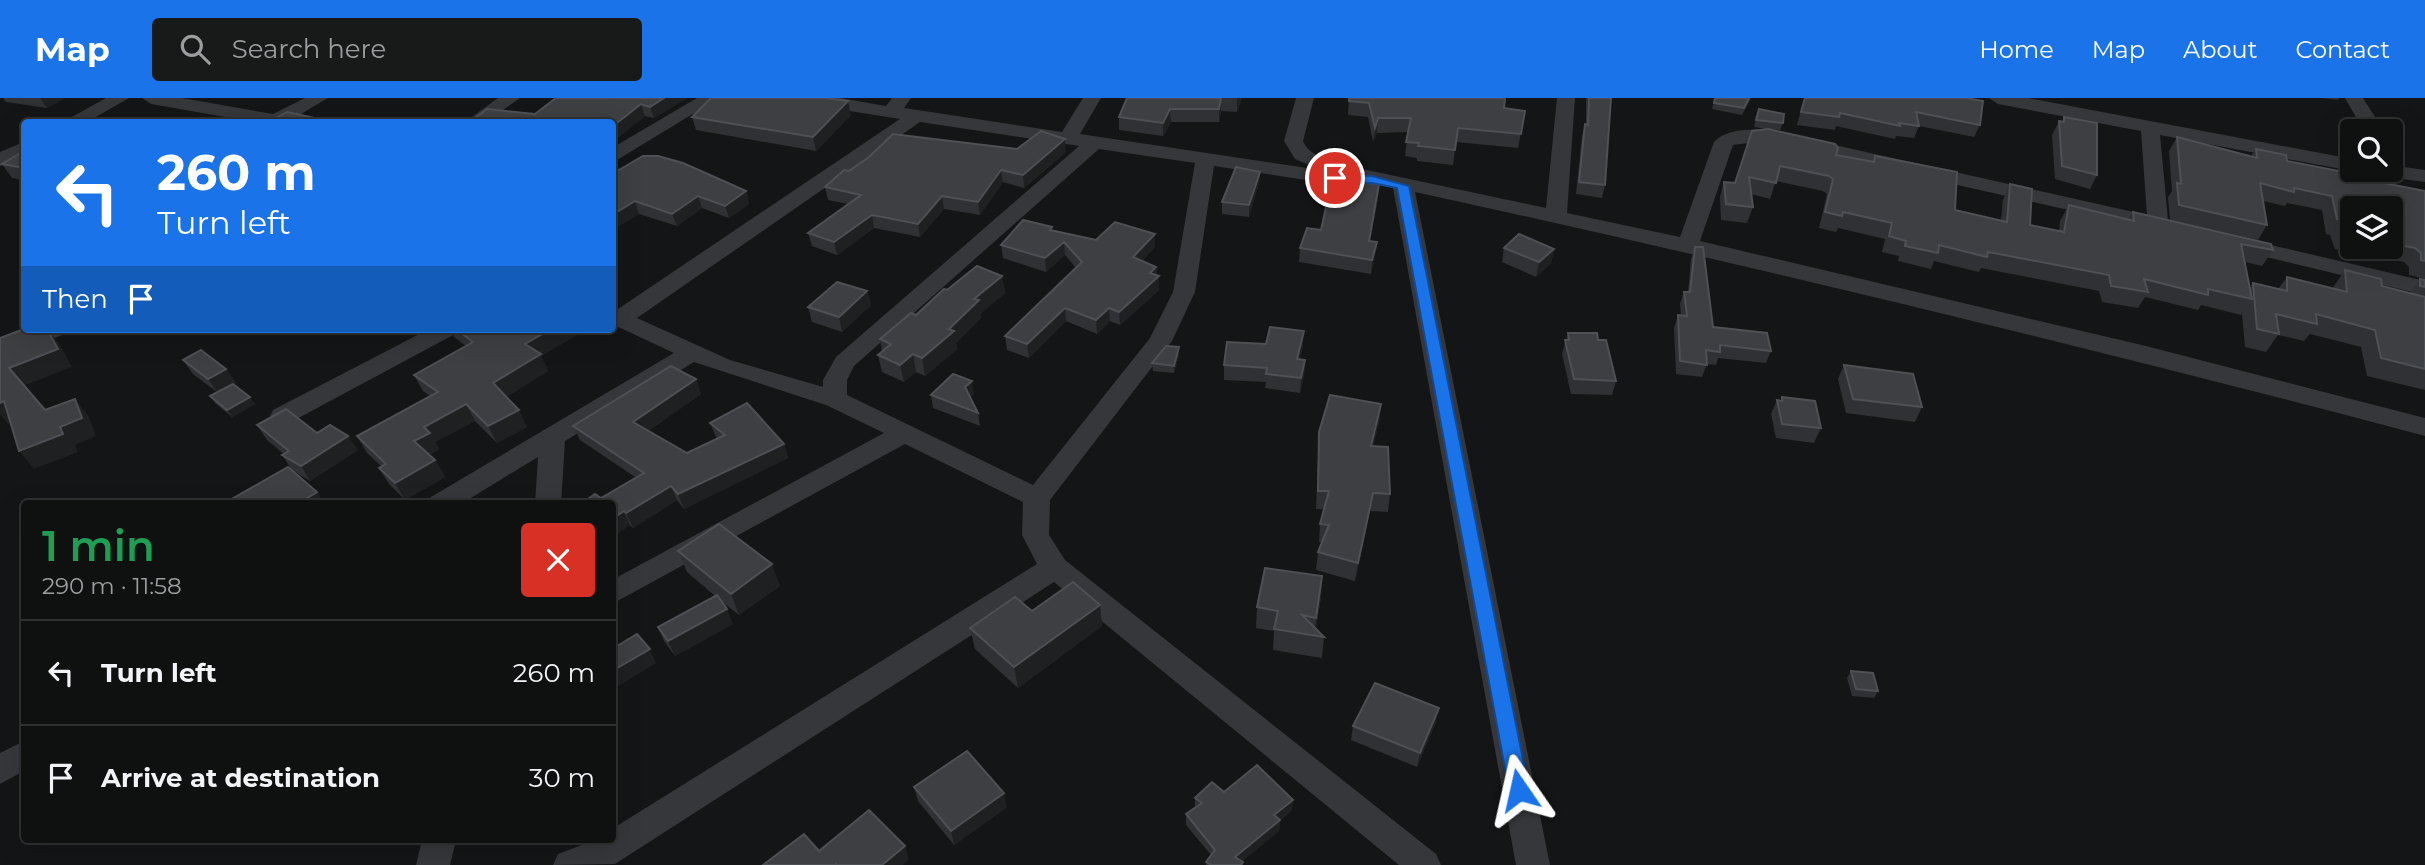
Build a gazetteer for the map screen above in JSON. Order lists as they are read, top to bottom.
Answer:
{
  "page": {
    "header": "Map",
    "search": "Search here",
    "nav": [
      "Home",
      "Map",
      "About",
      "Contact"
    ],
    "turn": ["260 m", "Turn left"],
    "then": "Then",
    "heading": ["1 min", "290 m · 11:58"],
    "list": [
      {
        "name": "Turn left",
        "value": "260 m"
      },
      {
        "name": "Arrive at destination",
        "value": "30 m"
      }
    ]
  }
}
